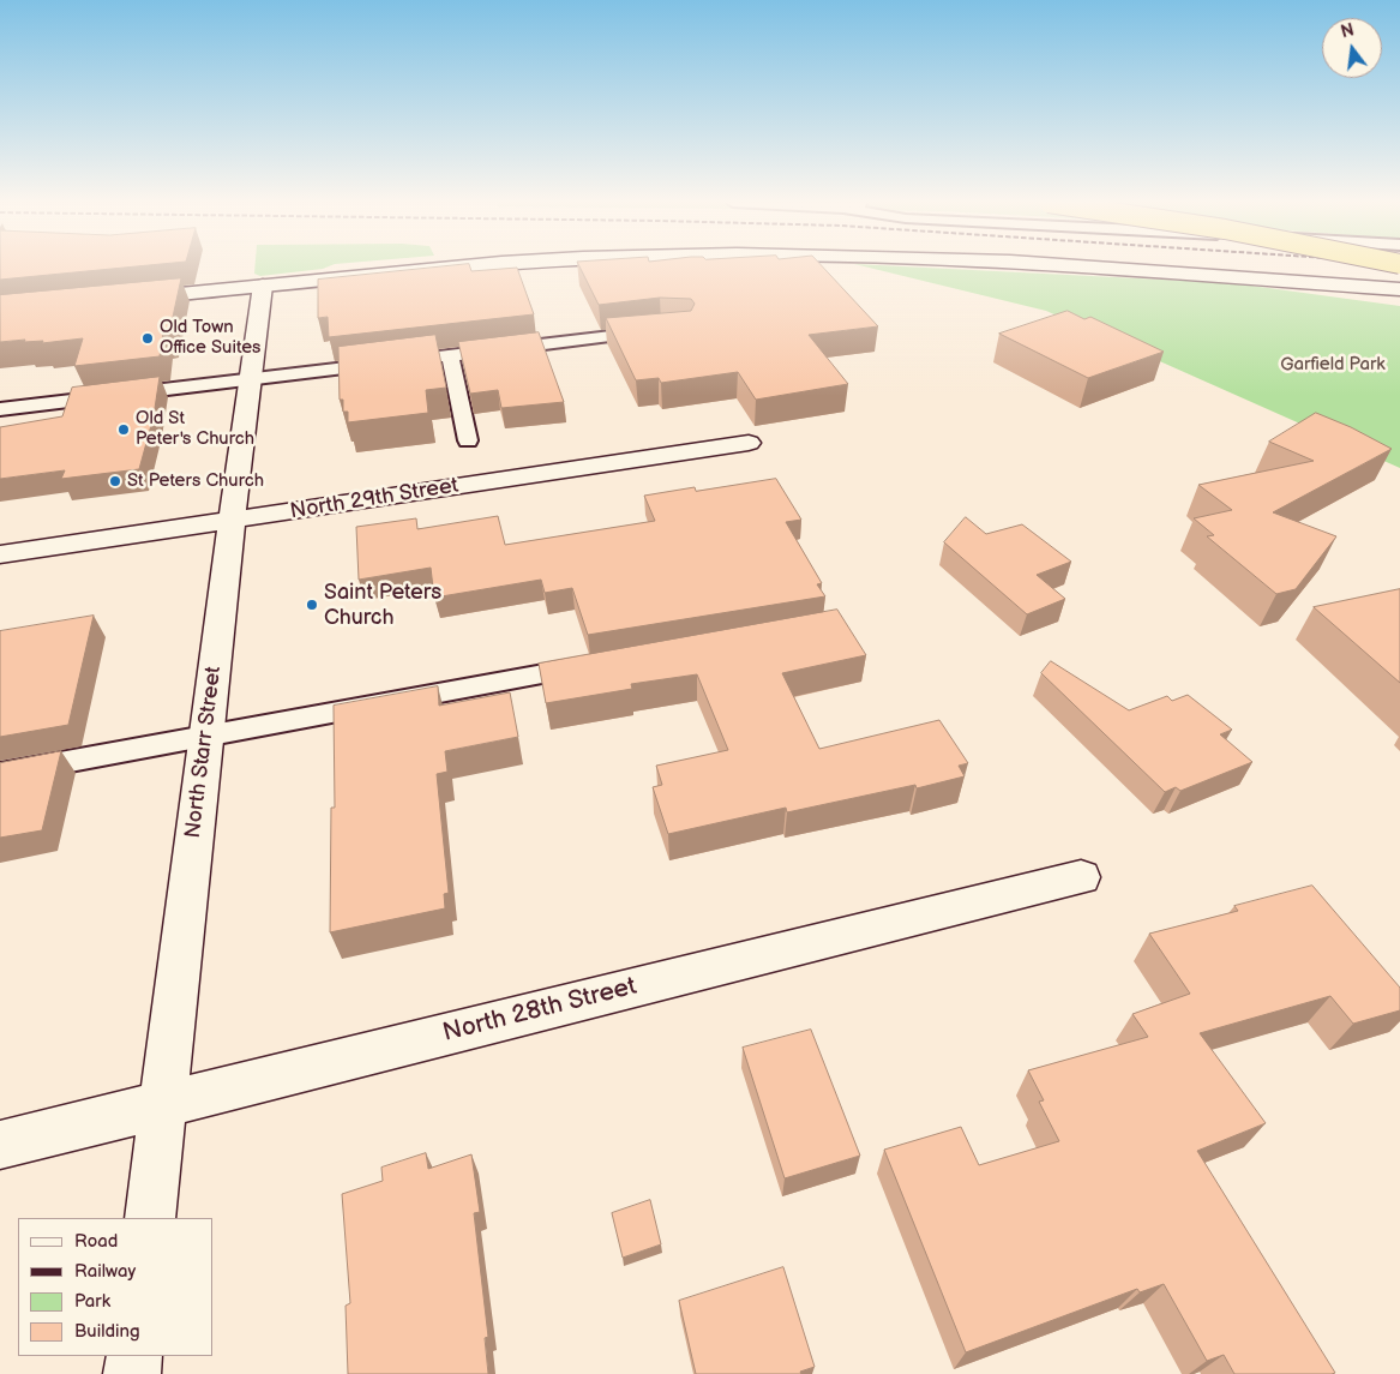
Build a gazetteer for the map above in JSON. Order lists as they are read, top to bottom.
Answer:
{
  "streets": {
    "street": ["North 29th Street", "North Starr Street", "North 28th Street"]
  },
  "crossings": [
    ["North 29th Street", "North Starr Street"],
    ["North Starr Street", "North 28th Street"]
  ],
  "parks": ["Garfield Park"],
  "places": [
    "Old Town Office Suites",
    "Old St Peter's Church",
    "St Peters Church",
    "Saint Peters Church"
  ],
  "legend": [
    "Road",
    "Railway",
    "Park",
    "Building"
  ],
  "north": "top"
}
